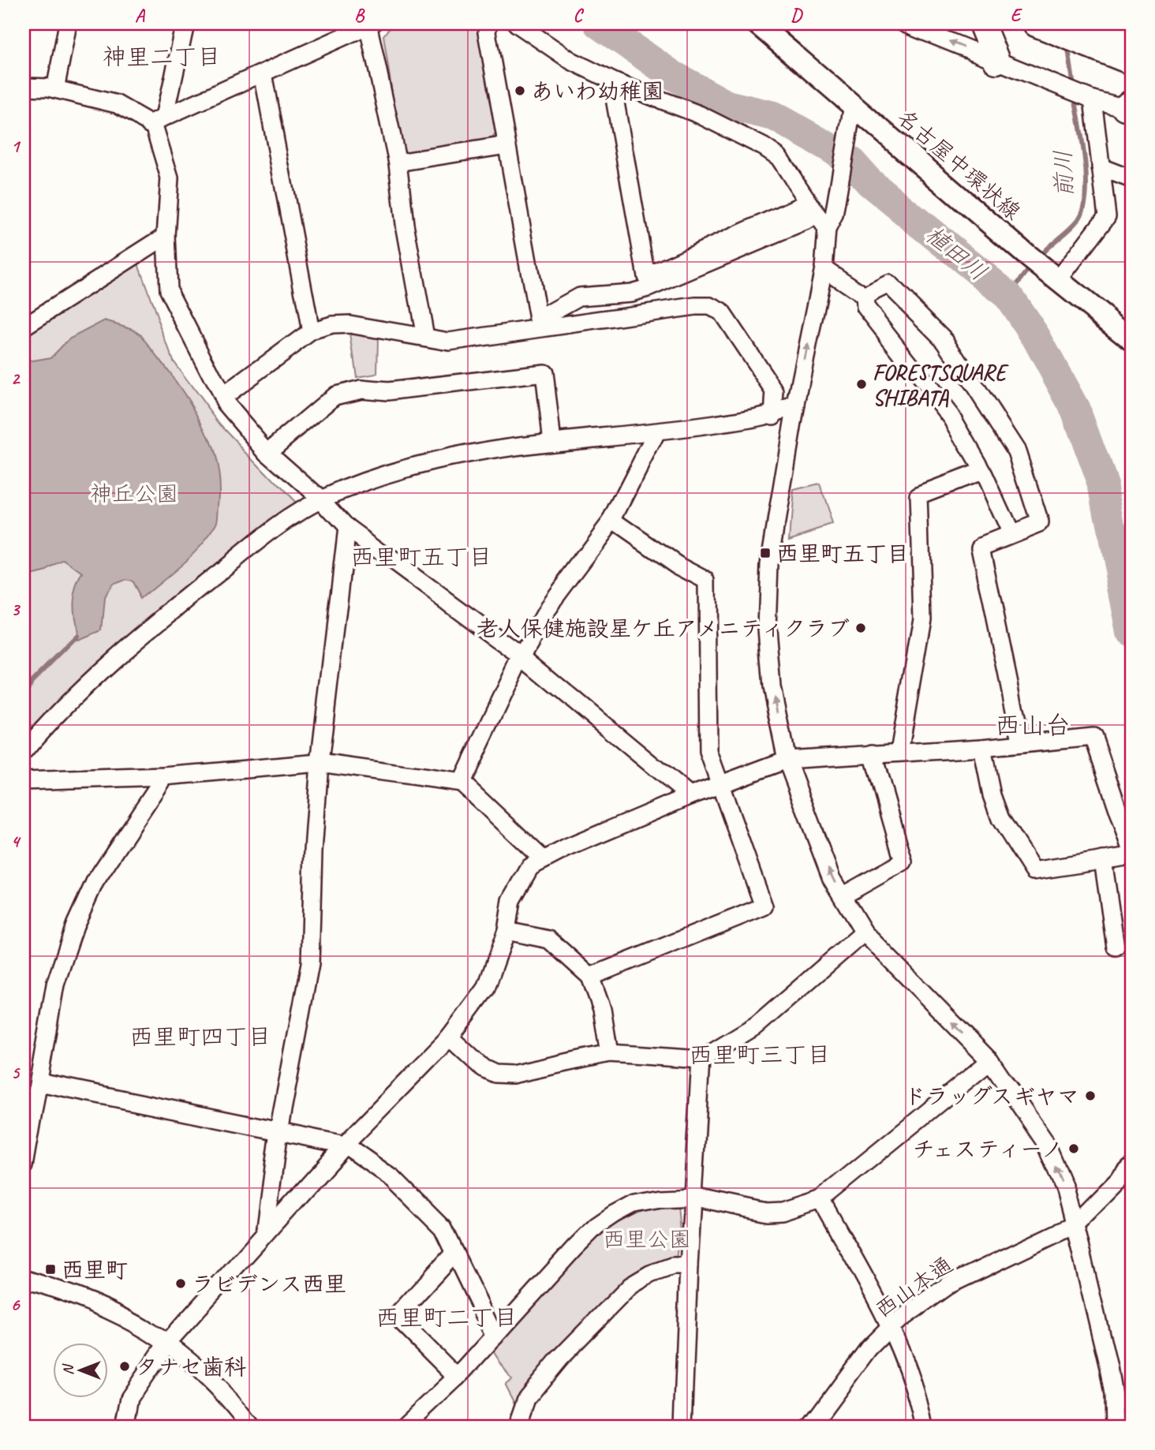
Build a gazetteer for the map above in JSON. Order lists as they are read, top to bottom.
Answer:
{
  "streets": {
    "main road": ["名古屋中環状線"],
    "street": ["西山本通"]
  },
  "districts": [
    "神里二丁目",
    "西里町五丁目",
    "西山台",
    "西里町四丁目",
    "西里町三丁目",
    "西里町二丁目"
  ],
  "water": ["前川", "植田川"],
  "parks": ["神丘公園", "西里公園"],
  "places": {
    "other": [
      "あいわ幼稚園",
      "FORESTSQUARE SHIBATA",
      "老人保健施設星ケ丘アメニティクラブ",
      "ドラッグスギヤマ",
      "チェスティーノ",
      "ラビデンス西里",
      "タナセ歯科"
    ],
    "transit": ["西里町五丁目", "西里町"]
  },
  "north": "left",
  "grid": {
    "columns": [
      "A",
      "B",
      "C",
      "D",
      "E"
    ],
    "rows": [
      "1",
      "2",
      "3",
      "4",
      "5",
      "6"
    ]
  }
}
